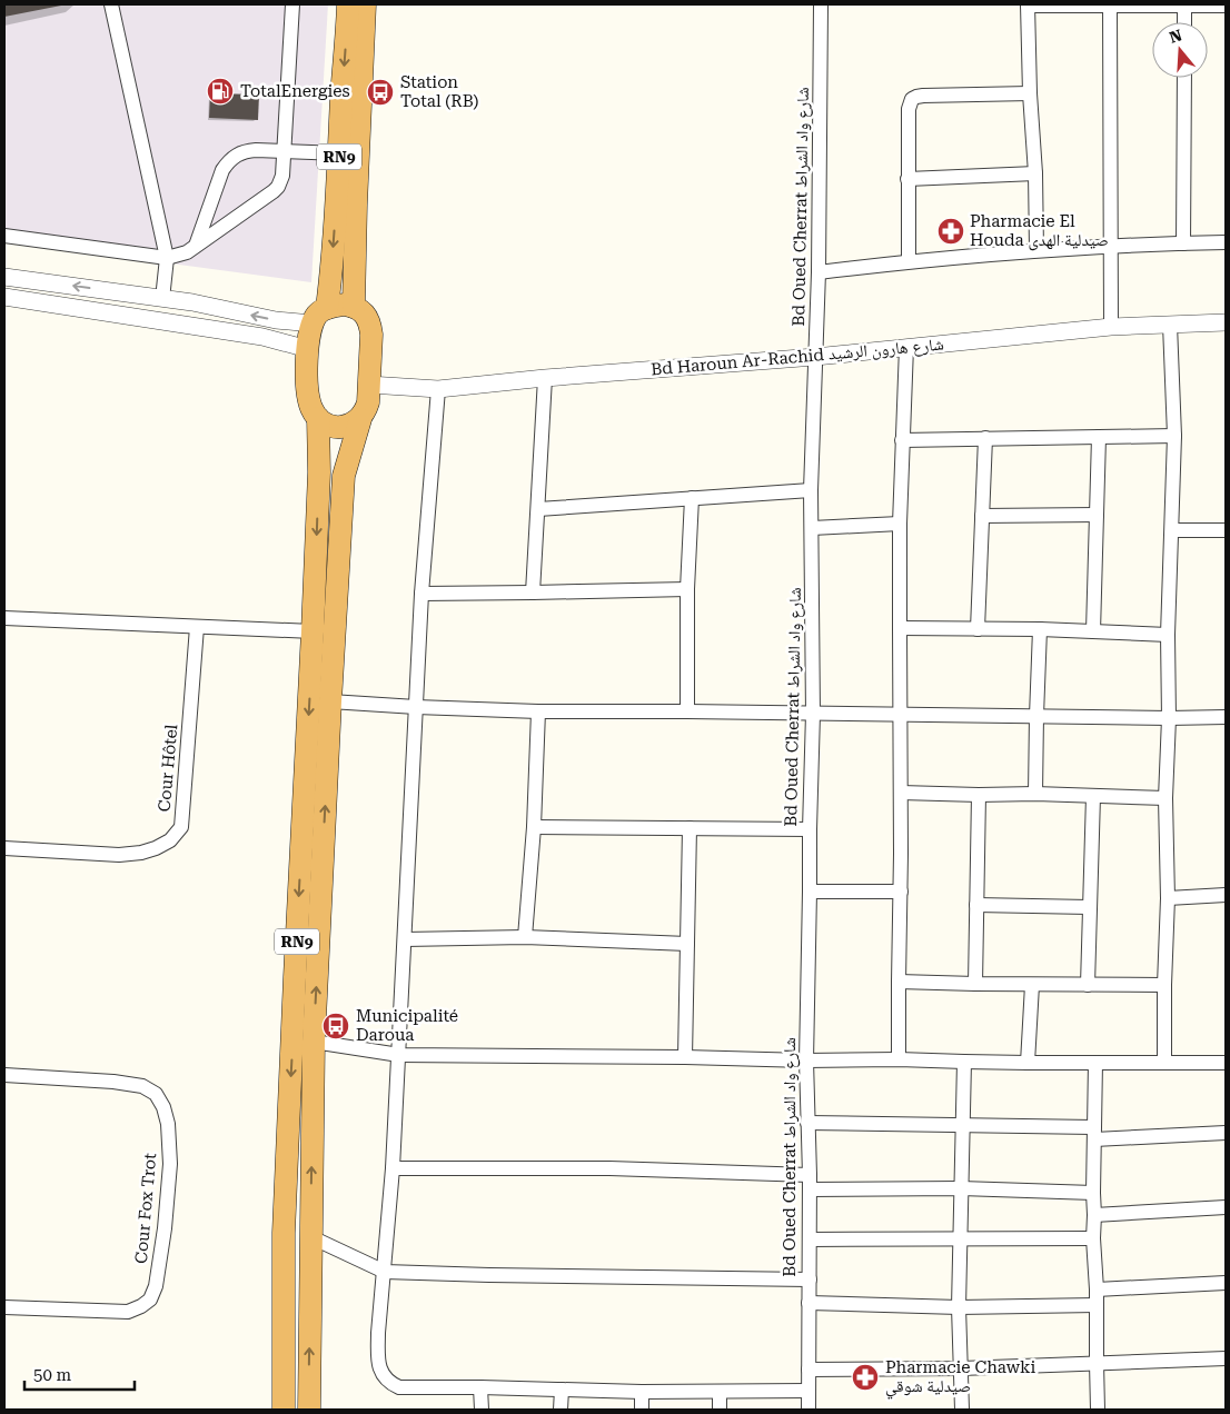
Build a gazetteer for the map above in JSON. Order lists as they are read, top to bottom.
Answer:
{
  "streets": {
    "highway": ["RN9"],
    "street": [
      "Bd Oued Cherrat شارع واد الشراط",
      "Bd Haroun Ar-Rachid شارع هارون الرشيد",
      "Cour Hôtel",
      "Cour Fox Trot"
    ]
  },
  "crossings": [
    ["RN9", "Bd Haroun Ar-Rachid شارع هارون الرشيد"],
    ["Bd Oued Cherrat شارع واد الشراط", "Bd Haroun Ar-Rachid شارع هارون الرشيد"]
  ],
  "places": {
    "fuel station": ["TotalEnergies"],
    "bus stop": ["Station Total (RB)", "Municipalité Daroua"],
    "pharmacy": ["Pharmacie El Houda صيدلية الهدى", "Pharmacie Chawki صيدلية شوقي"]
  },
  "scale_bar": "50 m",
  "north": "top"
}
